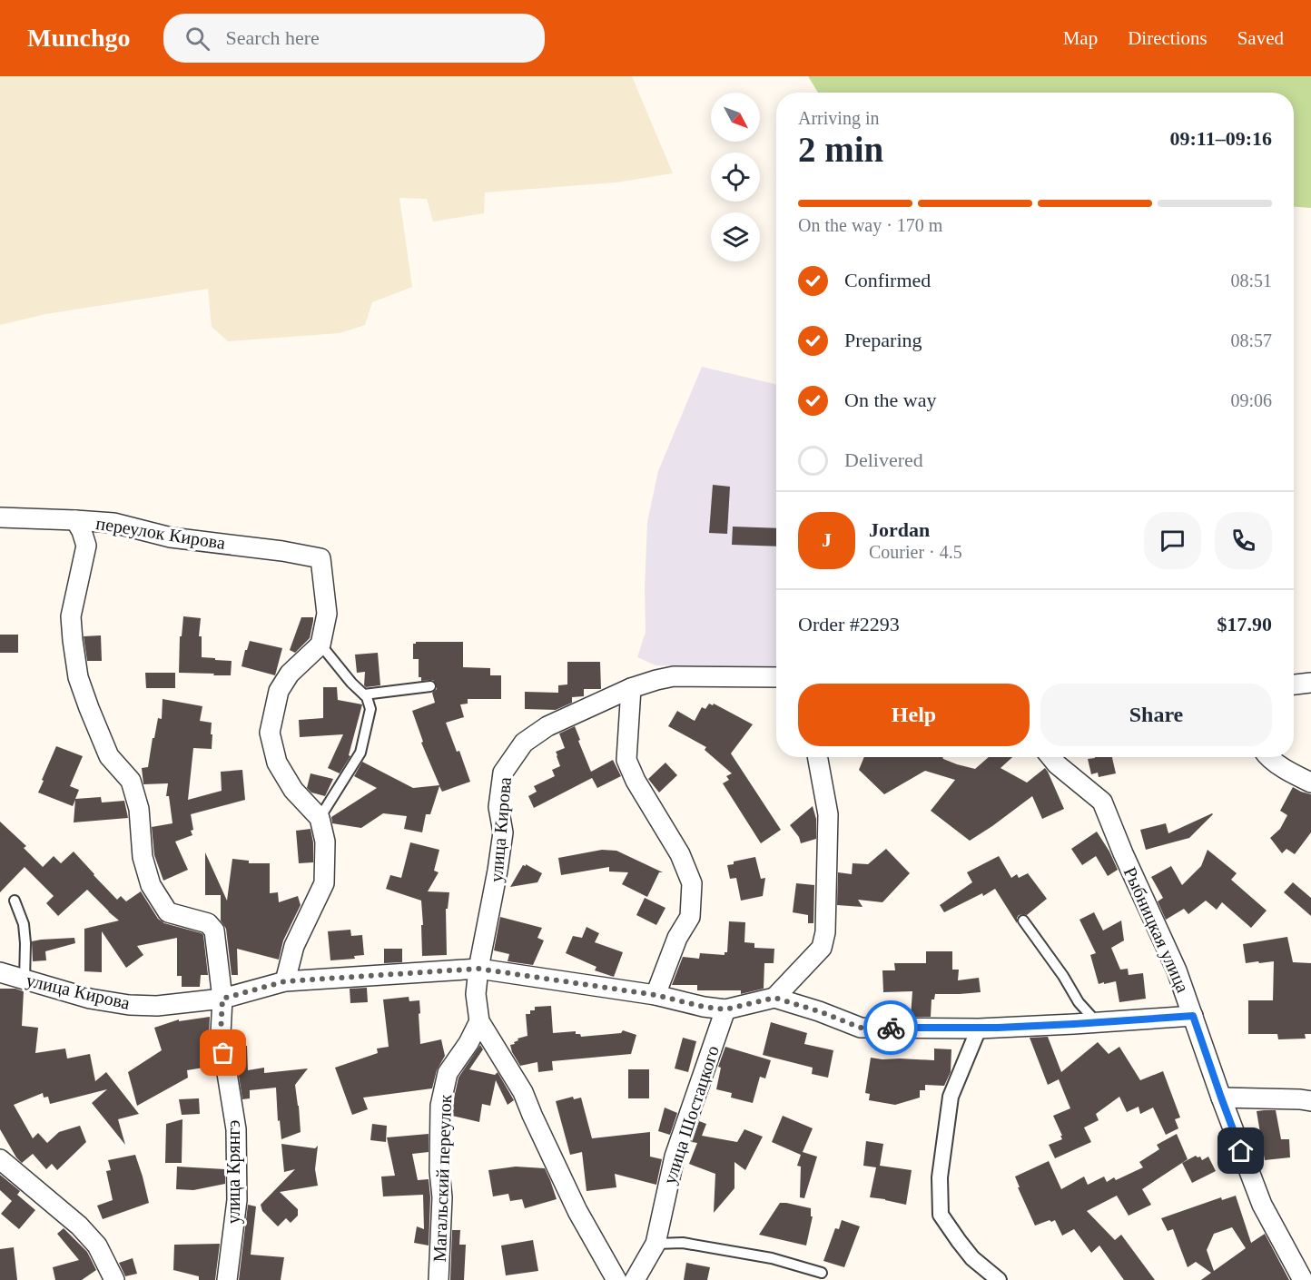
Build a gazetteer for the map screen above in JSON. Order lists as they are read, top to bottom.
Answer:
{
  "streets": {
    "street": [
      "переулок Кирова",
      "улица Кирова",
      "Рыбницкая улица",
      "улица Шостацкого",
      "улица Крянгэ",
      "Магальский переулок"
    ]
  },
  "crossings": [
    ["переулок Кирова", "улица Крянгэ"],
    ["улица Кирова", "улица Крянгэ"]
  ],
  "north": "bottom right",
  "page": {
    "header": "Munchgo",
    "search": "Search here",
    "nav": ["Map", "Directions", "Saved"],
    "heading": ["2 min", "Arriving in", "09:11–09:16"],
    "panel": [
      "Jordan",
      "Courier · 4.5",
      "Order #2293",
      "$17.90"
    ],
    "bar": "On the way · 170 m",
    "list": [
      ["Confirmed", "08:51"],
      ["Preparing", "08:57"],
      ["On the way", "09:06"],
      "Delivered"
    ],
    "round": "J",
    "buttons": ["Help", "Share"]
  }
}
